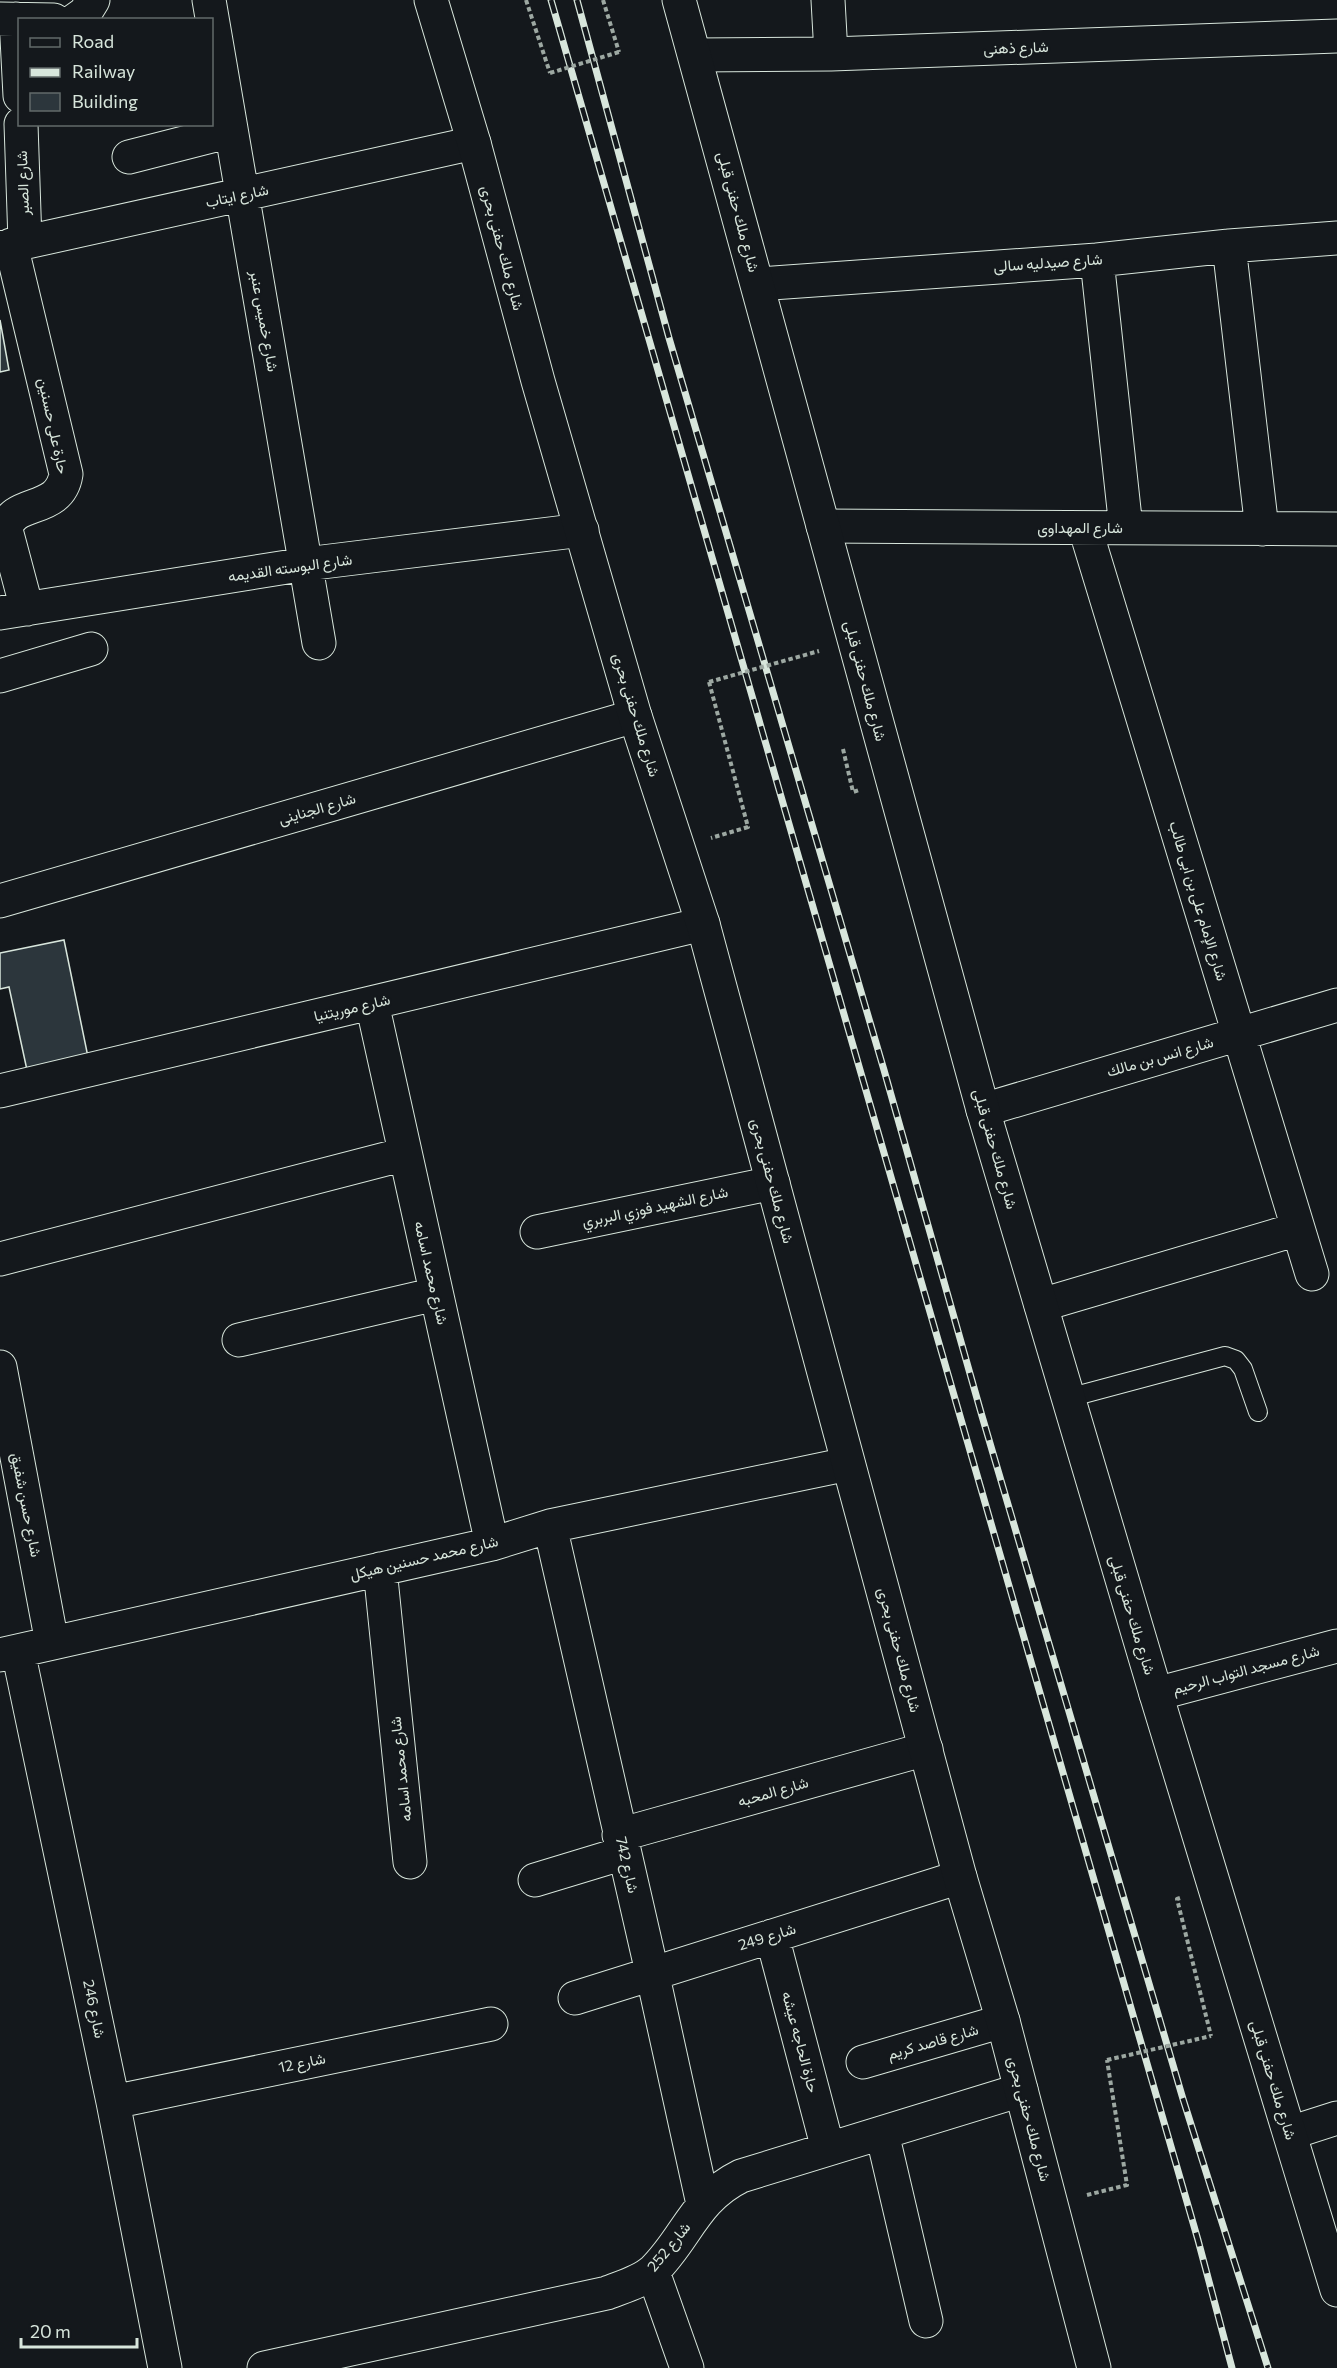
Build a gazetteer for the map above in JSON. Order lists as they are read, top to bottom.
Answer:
{
  "streets": {
    "street": [
      "شارع ذهنى",
      "شارع الصبر",
      "شارع ايتاب",
      "شارع ملك حفنى قبلى",
      "شارع ملك حفنى بحرى",
      "شارع صيدليه سالى",
      "شارع خميس عنبر",
      "حارة على حسنين",
      "شارع المهداوى",
      "شارع البوسته القديمه",
      "شارع الجناينى",
      "شارع الإمام على بن ابى طالب",
      "شارع موريتنيا",
      "شارع انس بن مالك",
      "شارع الشهيد فوزي البربري",
      "شارع محمد اسامه",
      "شارع حسن شفيق",
      "شارع محمد حسنين هيكل",
      "شارع مسجد التواب الرحيم",
      "شارع المحبه",
      "شارع 742",
      "شارع 249",
      "شارع 246",
      "حارة الحاجه عيشه",
      "شارع قاصد كريم",
      "شارع 12",
      "شارع 252"
    ]
  },
  "crossings": [
    ["شارع ذهنى", "شارع ملك حفنى قبلى"],
    ["شارع الصبر", "شارع ايتاب"],
    ["شارع الصبر", "حارة على حسنين"],
    ["شارع ايتاب", "شارع ملك حفنى بحرى"],
    ["شارع ايتاب", "شارع خميس عنبر"],
    ["شارع ايتاب", "حارة على حسنين"],
    ["شارع ملك حفنى قبلى", "شارع صيدليه سالى"],
    ["شارع ملك حفنى قبلى", "شارع المهداوى"],
    ["شارع ملك حفنى قبلى", "شارع انس بن مالك"],
    ["شارع ملك حفنى قبلى", "شارع مسجد التواب الرحيم"],
    ["شارع ملك حفنى بحرى", "شارع البوسته القديمه"],
    ["شارع ملك حفنى بحرى", "شارع الجناينى"],
    ["شارع ملك حفنى بحرى", "شارع موريتنيا"],
    ["شارع ملك حفنى بحرى", "شارع الشهيد فوزي البربري"],
    ["شارع ملك حفنى بحرى", "شارع محمد حسنين هيكل"],
    ["شارع ملك حفنى بحرى", "شارع المحبه"],
    ["شارع ملك حفنى بحرى", "شارع 249"],
    ["شارع ملك حفنى بحرى", "شارع قاصد كريم"],
    ["شارع ملك حفنى بحرى", "شارع 252"],
    ["شارع خميس عنبر", "شارع البوسته القديمه"],
    ["حارة على حسنين", "شارع البوسته القديمه"],
    ["شارع المهداوى", "شارع الإمام على بن ابى طالب"],
    ["شارع الإمام على بن ابى طالب", "شارع انس بن مالك"],
    ["شارع موريتنيا", "شارع محمد اسامه"],
    ["شارع محمد اسامه", "شارع محمد حسنين هيكل"],
    ["شارع حسن شفيق", "شارع محمد حسنين هيكل"],
    ["شارع محمد حسنين هيكل", "شارع 742"],
    ["شارع محمد حسنين هيكل", "شارع 246"],
    ["شارع المحبه", "شارع 742"],
    ["شارع 742", "شارع 249"],
    ["شارع 742", "شارع 252"],
    ["شارع 249", "حارة الحاجه عيشه"],
    ["شارع 246", "شارع 12"],
    ["حارة الحاجه عيشه", "شارع 252"]
  ],
  "legend": ["Road", "Railway", "Building"],
  "scale_bar": "20 m"
}
